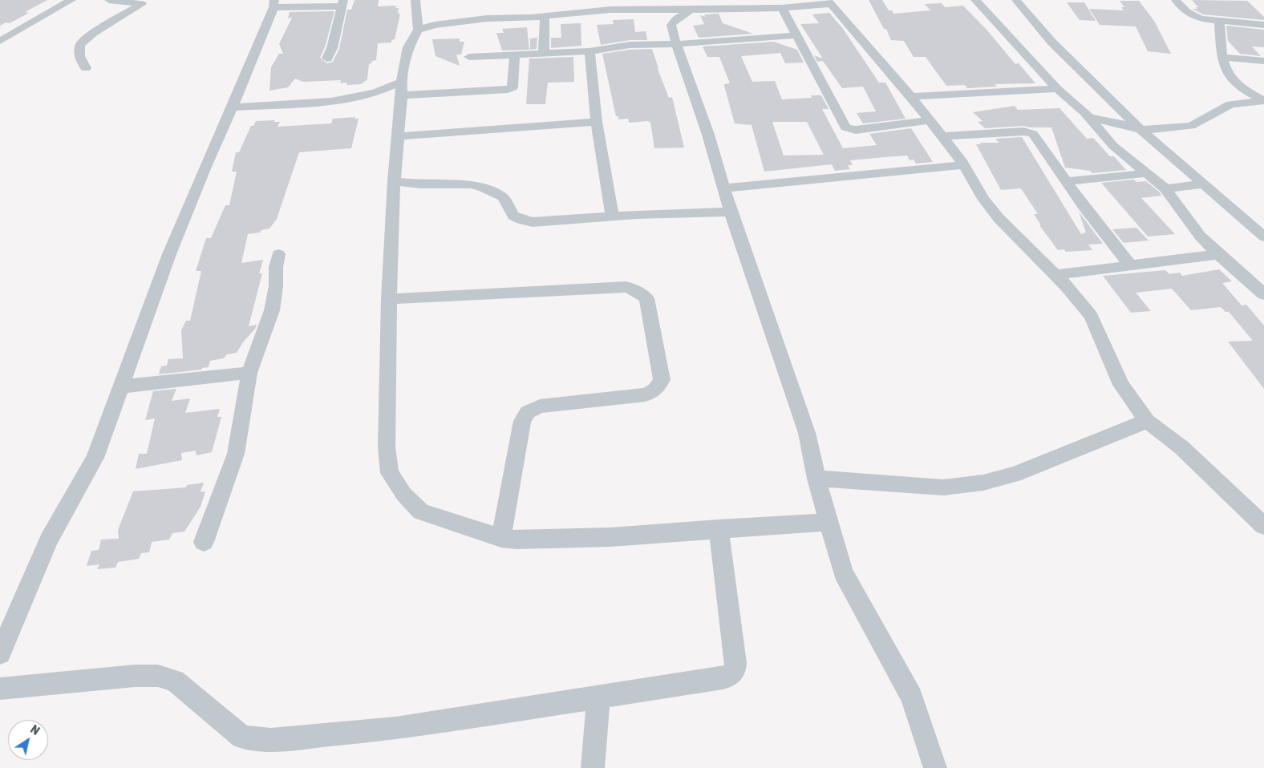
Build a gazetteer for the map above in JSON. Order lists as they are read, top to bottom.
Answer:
{
  "north": "top right"
}
